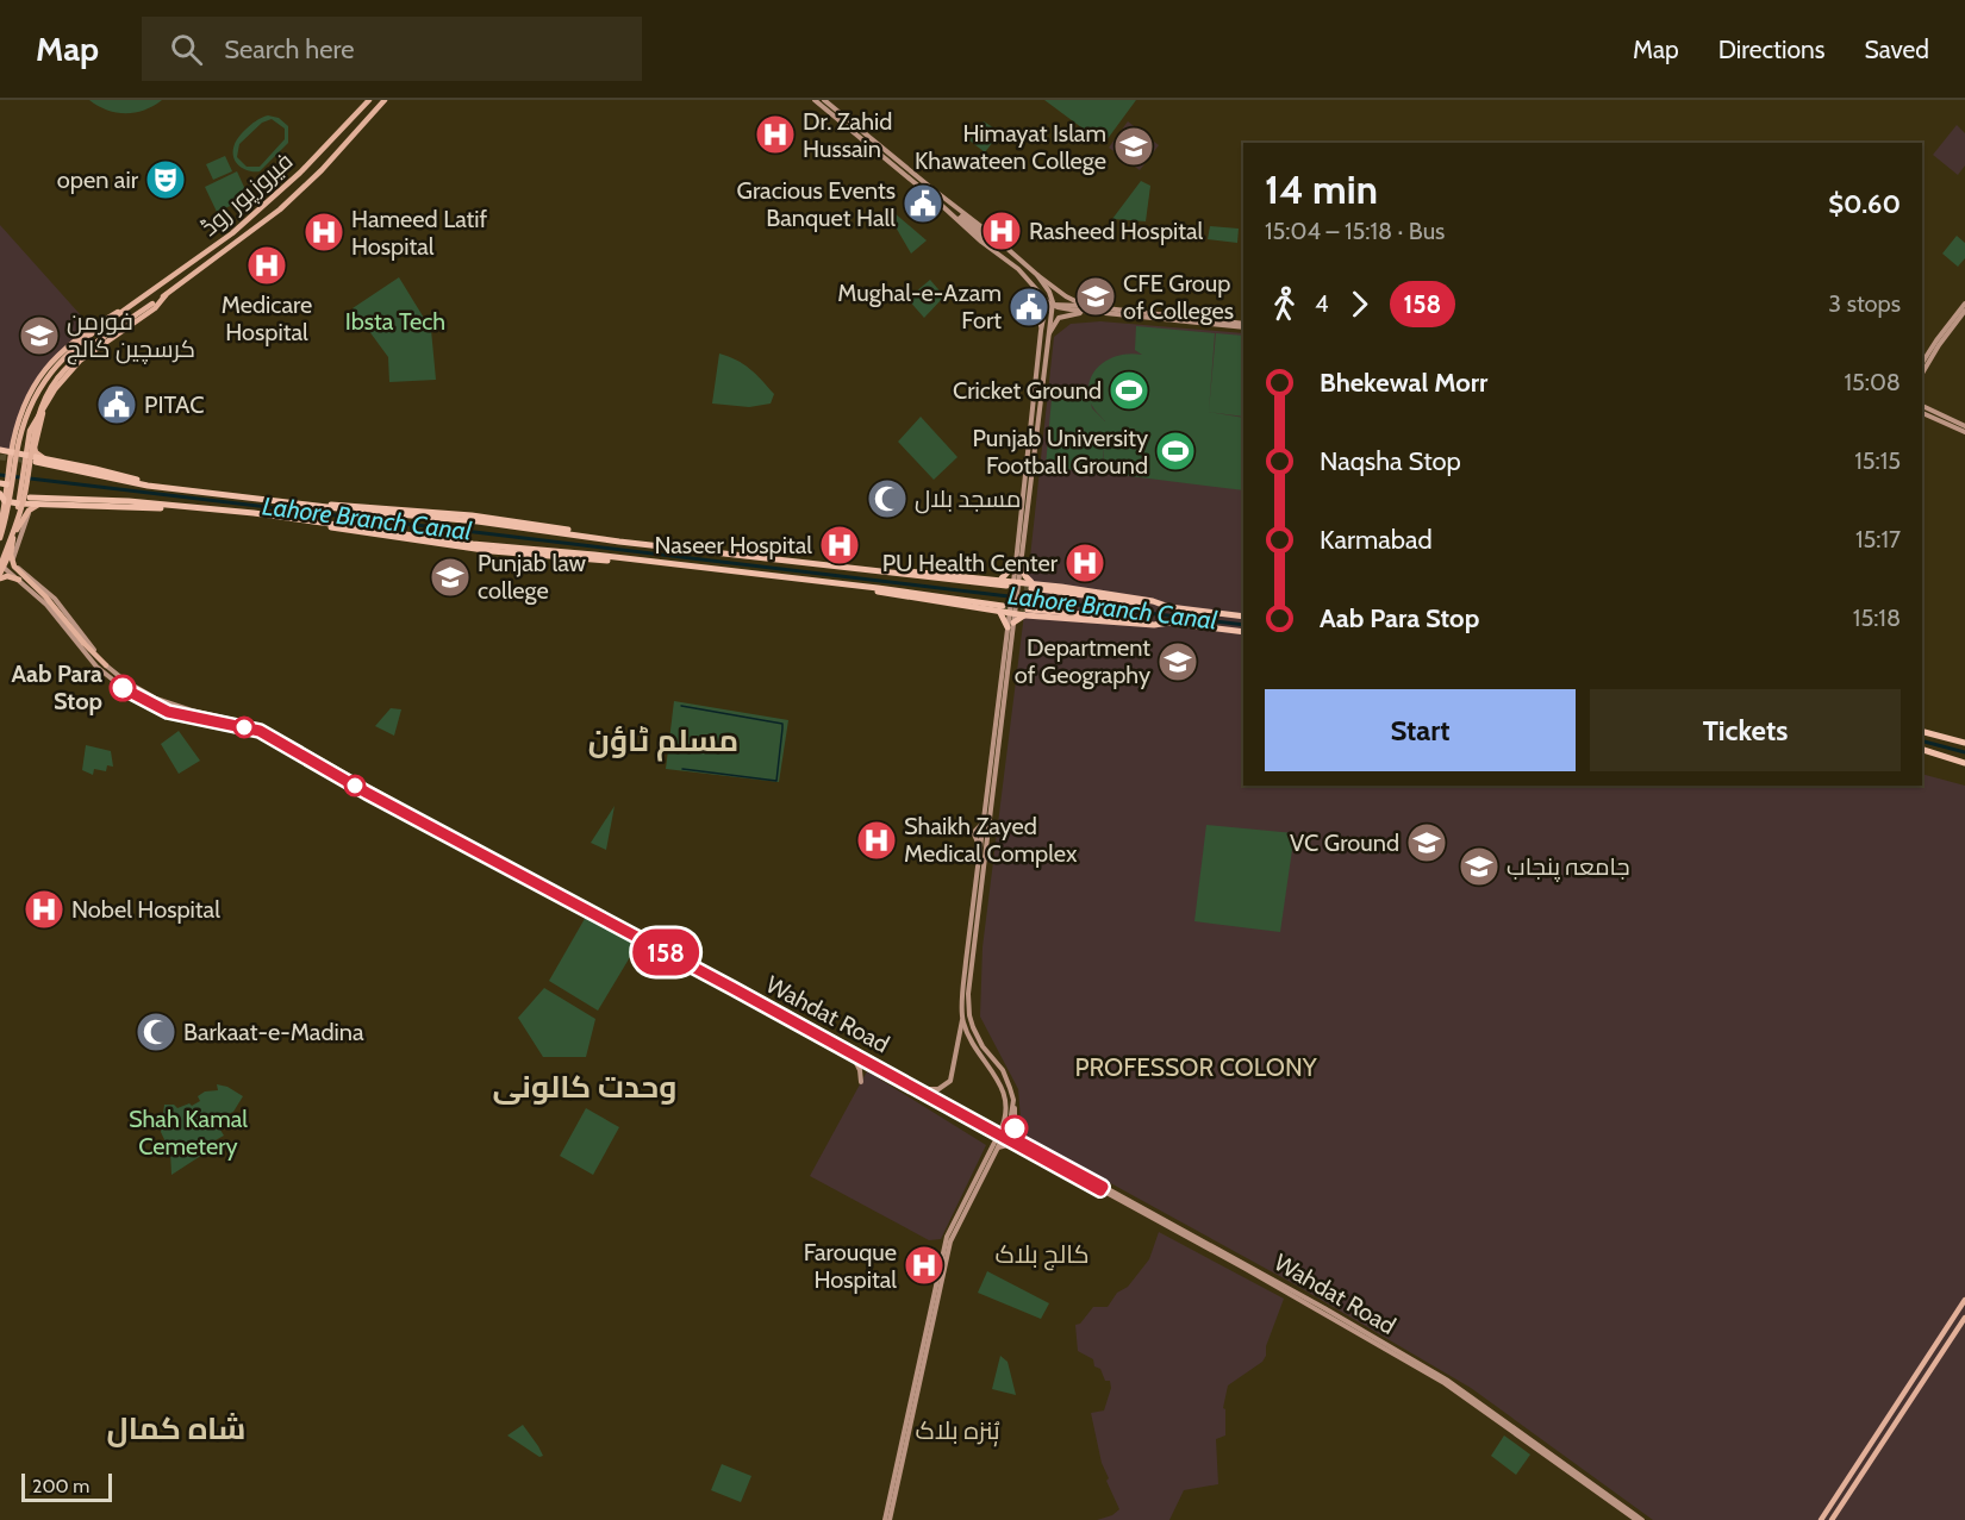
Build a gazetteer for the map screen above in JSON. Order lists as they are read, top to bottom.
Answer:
{
  "streets": {
    "main road": ["فیروزپور روڈ", "Wahdat Road"]
  },
  "crossings": [
    ["فیروزپور روڈ", "Wahdat Road"]
  ],
  "districts": [
    "مسلم ٹاؤن",
    "PROFESSOR COLONY",
    "وحدت کالونی",
    "کالج بلاک",
    "شاہ کمال",
    "ہُنزہ بلاک"
  ],
  "water": ["Lahore Branch Canal"],
  "parks": ["Ibsta Tech", "Shah Kamal Cemetery"],
  "places": {
    "hospital": [
      "Dr. Zahid Hussain",
      "Rasheed Hospital",
      "Hameed Latif Hospital",
      "Medicare Hospital",
      "Naseer Hospital",
      "PU Health Center",
      "Shaikh Zayed Medical Complex",
      "Nobel Hospital",
      "Farouque Hospital"
    ],
    "school or university": [
      "Himayat Islam Khawateen College",
      "CFE Group of Colleges",
      "فورمن کرسچین کالج",
      "Punjab law college",
      "Department of Geography",
      "VC Ground",
      "جامعہ پنجاب"
    ],
    "theatre": ["open air"],
    "public building": ["Gracious Events Banquet Hall", "Mughal-e-Azam Fort", "PITAC"],
    "sports": ["Cricket Ground", "Punjab University Football Ground"],
    "mosque": ["مسجد بلال", "Barkaat-e-Madina"],
    "other": ["Aab Para Stop"]
  },
  "lines": ["bus line 158"],
  "scale_bar": "200 m",
  "page": {
    "header": "Map",
    "search": "Search here",
    "nav": ["Map", "Directions", "Saved"],
    "on_map": "158",
    "heading": ["14 min", "15:04 – 15:18 · Bus", "$0.60"],
    "legs": ["4", "158", "3 stops"],
    "list": [
      {
        "name": "Bhekewal Morr",
        "value": "15:08"
      },
      {
        "name": "Naqsha Stop",
        "value": "15:15"
      },
      {
        "name": "Karmabad",
        "value": "15:17"
      },
      {
        "name": "Aab Para Stop",
        "value": "15:18"
      }
    ],
    "buttons": ["Start", "Tickets"],
    "scale": "200 m"
  }
}
